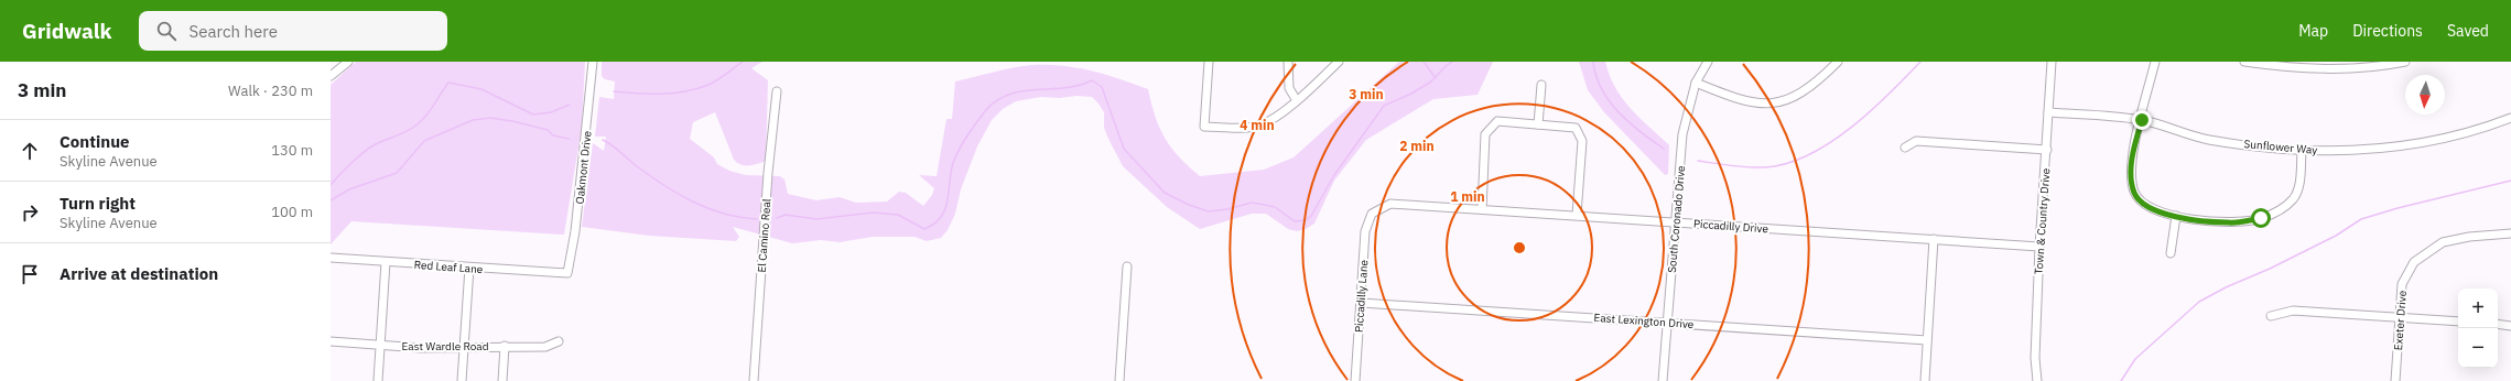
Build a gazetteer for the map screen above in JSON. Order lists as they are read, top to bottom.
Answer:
{
  "streets": {
    "street": [
      "Sunflower Way",
      "Oakmont Drive",
      "South Coronado Drive",
      "Town & Country Drive",
      "Piccadilly Drive",
      "El Camino Real",
      "Red Leaf Lane",
      "Piccadilly Lane",
      "East Lexington Drive",
      "Exeter Drive",
      "East Wardle Road"
    ]
  },
  "crossings": [
    ["Sunflower Way", "Town & Country Drive"],
    ["Oakmont Drive", "Red Leaf Lane"],
    ["South Coronado Drive", "Piccadilly Drive"],
    ["South Coronado Drive", "East Lexington Drive"],
    ["Town & Country Drive", "Piccadilly Drive"],
    ["Piccadilly Drive", "Piccadilly Lane"],
    ["Piccadilly Lane", "East Lexington Drive"]
  ],
  "north": "bottom",
  "page": {
    "header": "Gridwalk",
    "search": "Search here",
    "nav": ["Map", "Directions", "Saved"],
    "heading": ["3 min", "Walk · 230 m"],
    "list": [
      ["Continue", "Skyline Avenue", "130 m"],
      ["Turn right", "Skyline Avenue", "100 m"],
      "Arrive at destination"
    ],
    "map_buttons": ["+", "−"]
  },
  "rings": [
    "3 min",
    "4 min",
    "2 min",
    "1 min"
  ]
}
